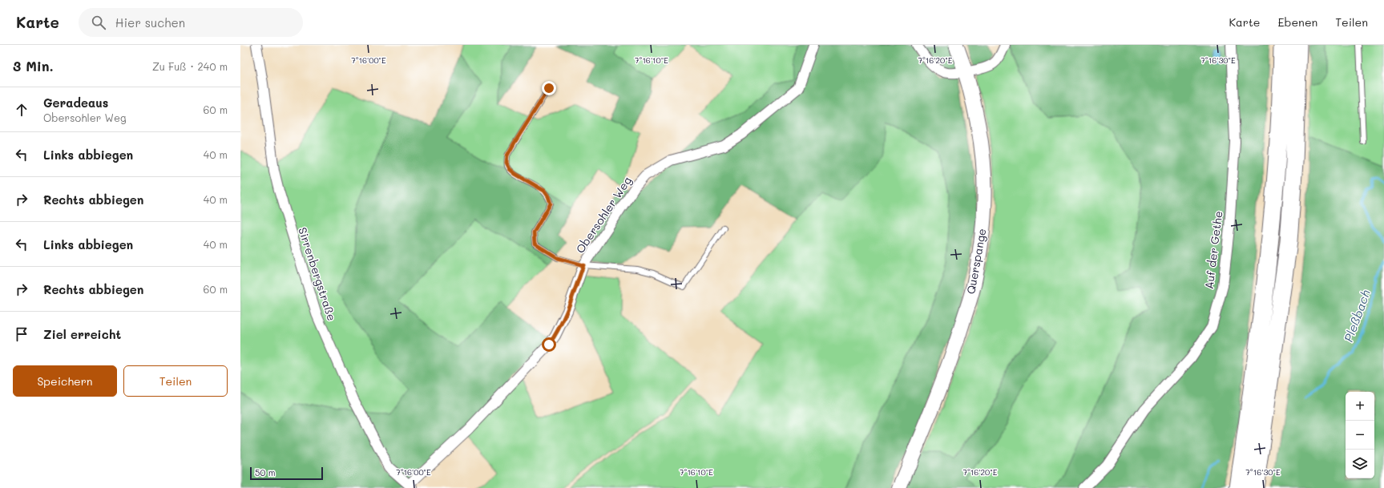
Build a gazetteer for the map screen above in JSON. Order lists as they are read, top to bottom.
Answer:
{
  "streets": {
    "main road": ["Querspange"],
    "street": ["Obersohler Weg", "Auf der Gethe", "Sirrenbergstraße"]
  },
  "crossings": [
    ["Obersohler Weg", "Sirrenbergstraße"]
  ],
  "water": ["Pleßbach"],
  "scale_bar": "50 m",
  "page": {
    "header": "Karte",
    "search": "Hier suchen",
    "nav": ["Karte", "Ebenen", "Teilen"],
    "heading": ["3 Min.", "Zu Fuß · 240 m"],
    "list": [
      ["Geradeaus", "Obersohler Weg", "60 m"],
      ["Links abbiegen", "40 m"],
      ["Rechts abbiegen", "40 m"],
      ["Links abbiegen", "40 m"],
      ["Rechts abbiegen", "60 m"],
      "Ziel erreicht"
    ],
    "buttons": ["Speichern", "Teilen"],
    "map_buttons": ["+", "−"],
    "scale": "50 m"
  },
  "coordinates": [
    "7°16'00\"E",
    "7°16'10\"E",
    "7°16'20\"E",
    "7°16'30\"E"
  ]
}
